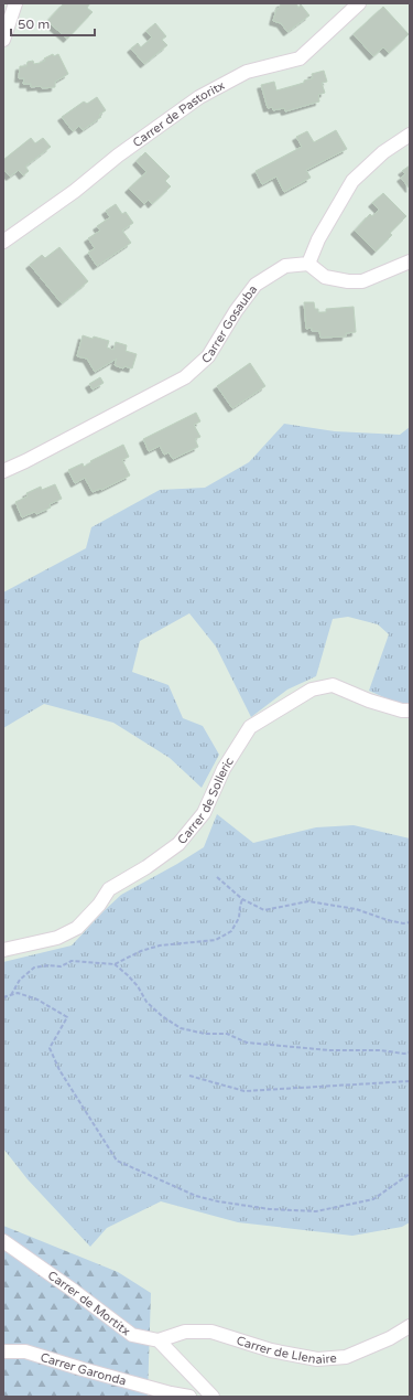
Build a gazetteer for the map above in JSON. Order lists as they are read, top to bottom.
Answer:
{
  "streets": {
    "street": [
      "Carrer de Pastoritx",
      "Carrer Gosauba",
      "Carrer de Solleric",
      "Carrer de Mortitx",
      "Carrer de Llenaire",
      "Carrer Garonda"
    ]
  },
  "crossings": [
    ["Carrer de Mortitx", "Carrer de Llenaire"]
  ],
  "scale_bar": "50 m"
}
